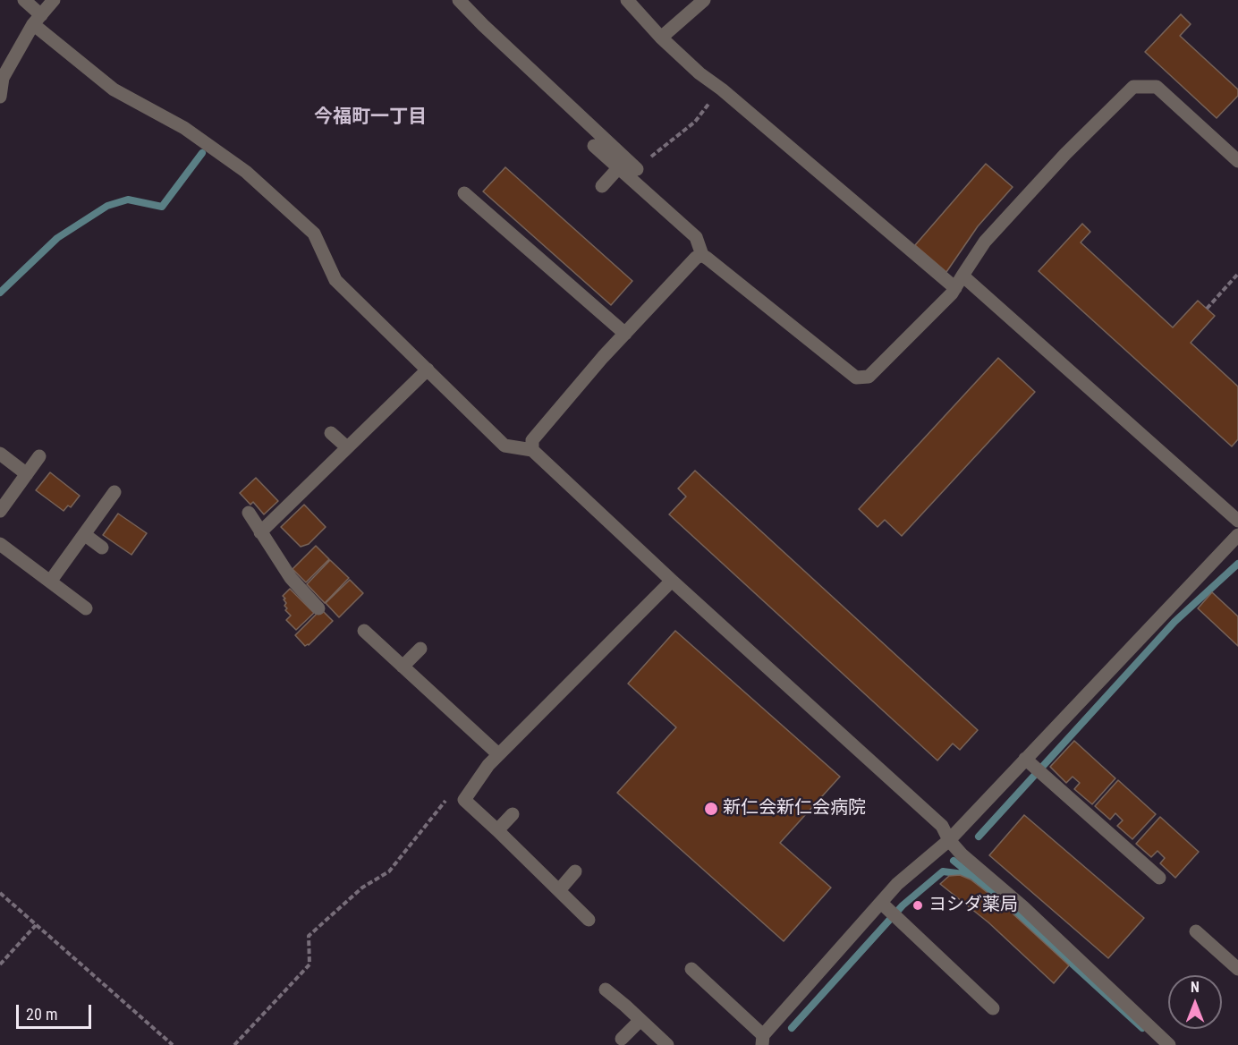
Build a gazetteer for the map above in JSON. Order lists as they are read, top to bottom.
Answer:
{
  "districts": ["今福町一丁目"],
  "places": ["新仁会新仁会病院", "ヨシダ薬局"],
  "scale_bar": "20 m",
  "north": "top"
}
